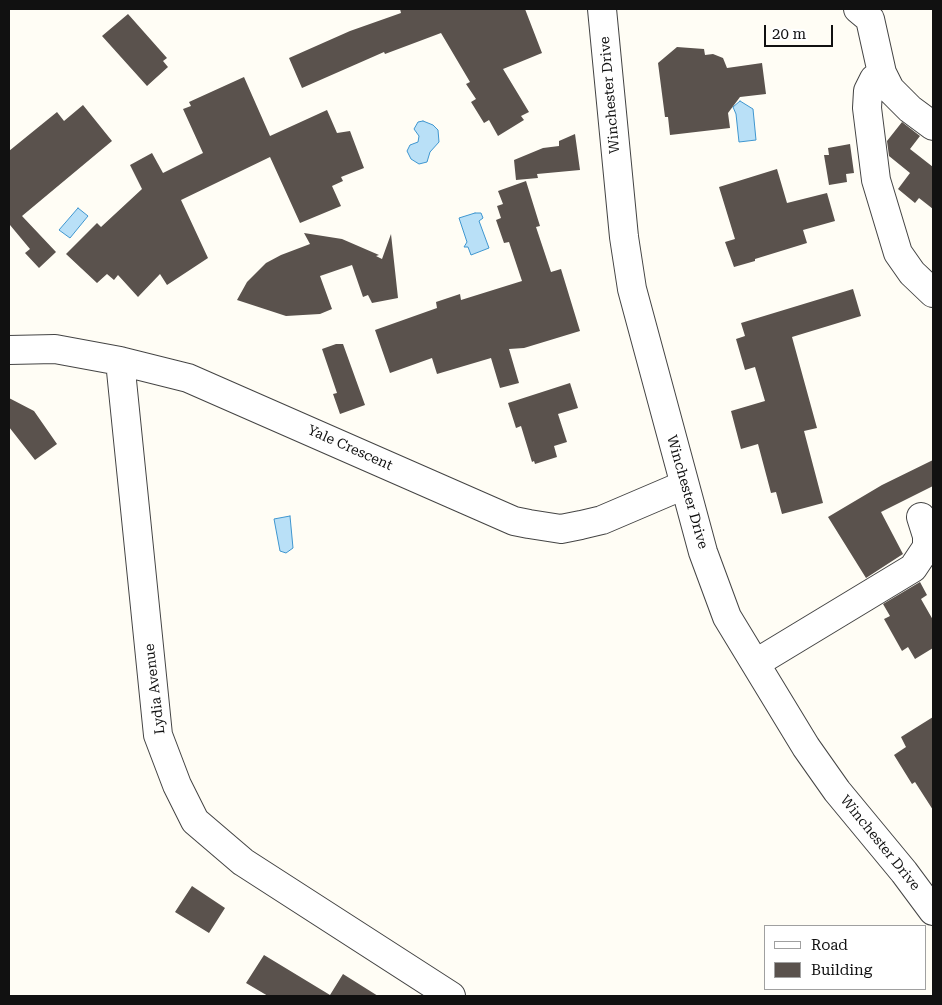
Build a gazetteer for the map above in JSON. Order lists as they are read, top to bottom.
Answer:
{
  "streets": {
    "street": ["Winchester Drive", "Yale Crescent", "Lydia Avenue"]
  },
  "crossings": [
    ["Winchester Drive", "Yale Crescent"],
    ["Yale Crescent", "Lydia Avenue"]
  ],
  "legend": ["Road", "Building"],
  "scale_bar": "20 m"
}
